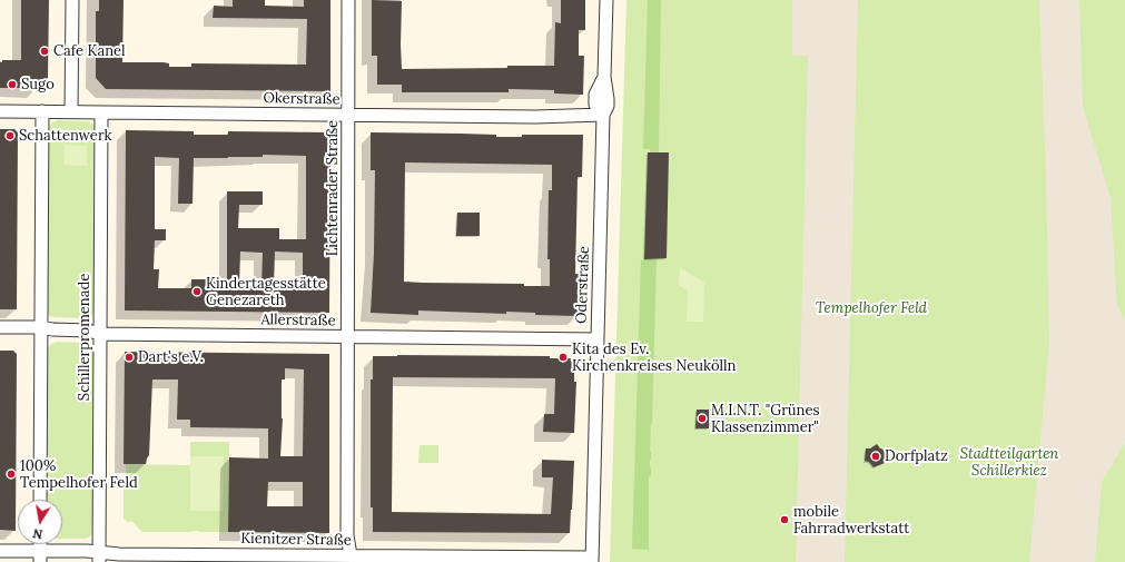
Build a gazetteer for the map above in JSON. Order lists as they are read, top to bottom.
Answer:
{
  "streets": {
    "street": [
      "Okerstraße",
      "Lichtenrader Straße",
      "Oderstraße",
      "Allerstraße",
      "Schillerpromenade",
      "Kienitzer Straße"
    ]
  },
  "crossings": [
    ["Okerstraße", "Lichtenrader Straße"],
    ["Okerstraße", "Oderstraße"],
    ["Okerstraße", "Schillerpromenade"],
    ["Lichtenrader Straße", "Allerstraße"],
    ["Lichtenrader Straße", "Kienitzer Straße"],
    ["Oderstraße", "Allerstraße"],
    ["Oderstraße", "Kienitzer Straße"],
    ["Allerstraße", "Schillerpromenade"],
    ["Schillerpromenade", "Kienitzer Straße"]
  ],
  "parks": ["Tempelhofer Feld", "Stadtteilgarten Schillerkiez"],
  "places": [
    "Cafe Kanel",
    "Sugo",
    "Schattenwerk",
    "Kindertagesstätte Genezareth",
    "Dart's e.V.",
    "Kita des Ev. Kirchenkreises Neukölln",
    "M.I.N.T. \"Grünes Klassenzimmer\"",
    "Dorfplatz",
    "100% Tempelhofer Feld",
    "mobile Fahrradwerkstatt"
  ],
  "north": "bottom"
}
